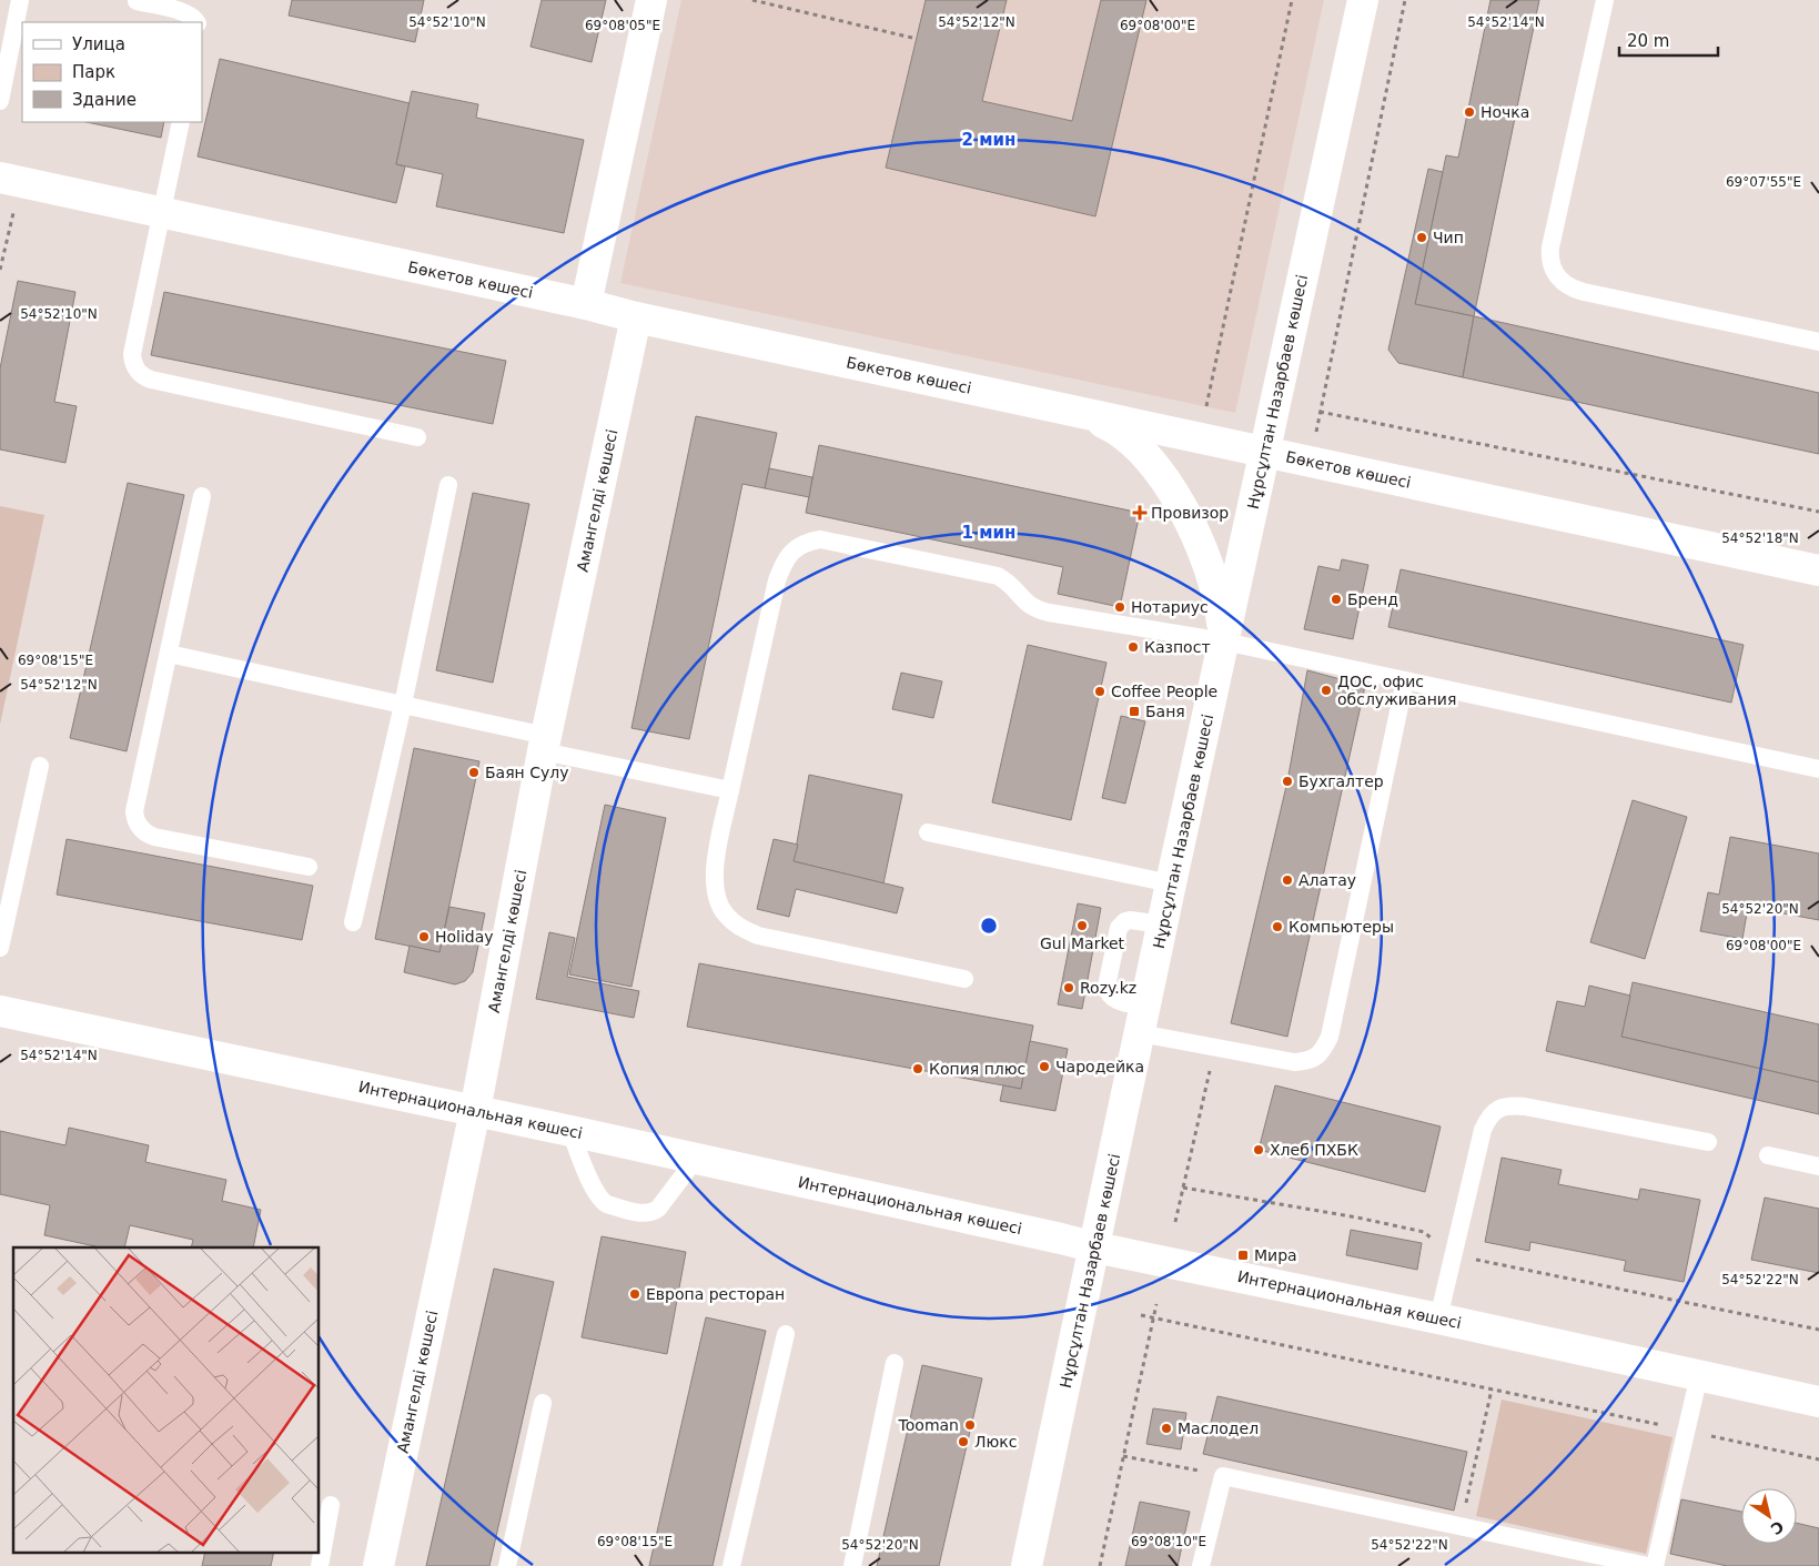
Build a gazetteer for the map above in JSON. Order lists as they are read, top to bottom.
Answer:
{
  "streets": {
    "main road": [
      "Бөкетов көшесі",
      "Нұрсұлтан Назарбаев көшесі",
      "Амангелді көшесі",
      "Интернациональная көшесі"
    ]
  },
  "crossings": [
    ["Бөкетов көшесі", "Нұрсұлтан Назарбаев көшесі"],
    ["Бөкетов көшесі", "Амангелді көшесі"],
    ["Нұрсұлтан Назарбаев көшесі", "Интернациональная көшесі"],
    ["Амангелді көшесі", "Интернациональная көшесі"]
  ],
  "places": {
    "other": [
      "Ночка",
      "Чип",
      "Бренд",
      "Нотариус",
      "Казпост",
      "ДОС, офис обслуживания",
      "Coffee People",
      "Баян Сулу",
      "Бухгалтер",
      "Алатау",
      "Gul Market",
      "Компьютеры",
      "Holiday",
      "Rozy.kz",
      "Чародейка",
      "Копия плюс",
      "Хлеб ПХБК",
      "Европа ресторан",
      "Tooman",
      "Маслодел",
      "Люкс"
    ],
    "health": ["Провизор"],
    "transit": ["Баня", "Мира"]
  },
  "legend": ["Улица", "Парк", "Здание"],
  "scale_bar": "20 m",
  "north": "bottom right",
  "coordinates": [
    "54°52'10\"N",
    "54°52'12\"N",
    "54°52'14\"N",
    "69°08'05\"E",
    "69°08'00\"E",
    "69°07'55\"E",
    "54°52'18\"N",
    "69°08'15\"E",
    "54°52'20\"N",
    "54°52'22\"N",
    "69°08'10\"E"
  ],
  "rings": ["2 мин", "1 мин"]
}
